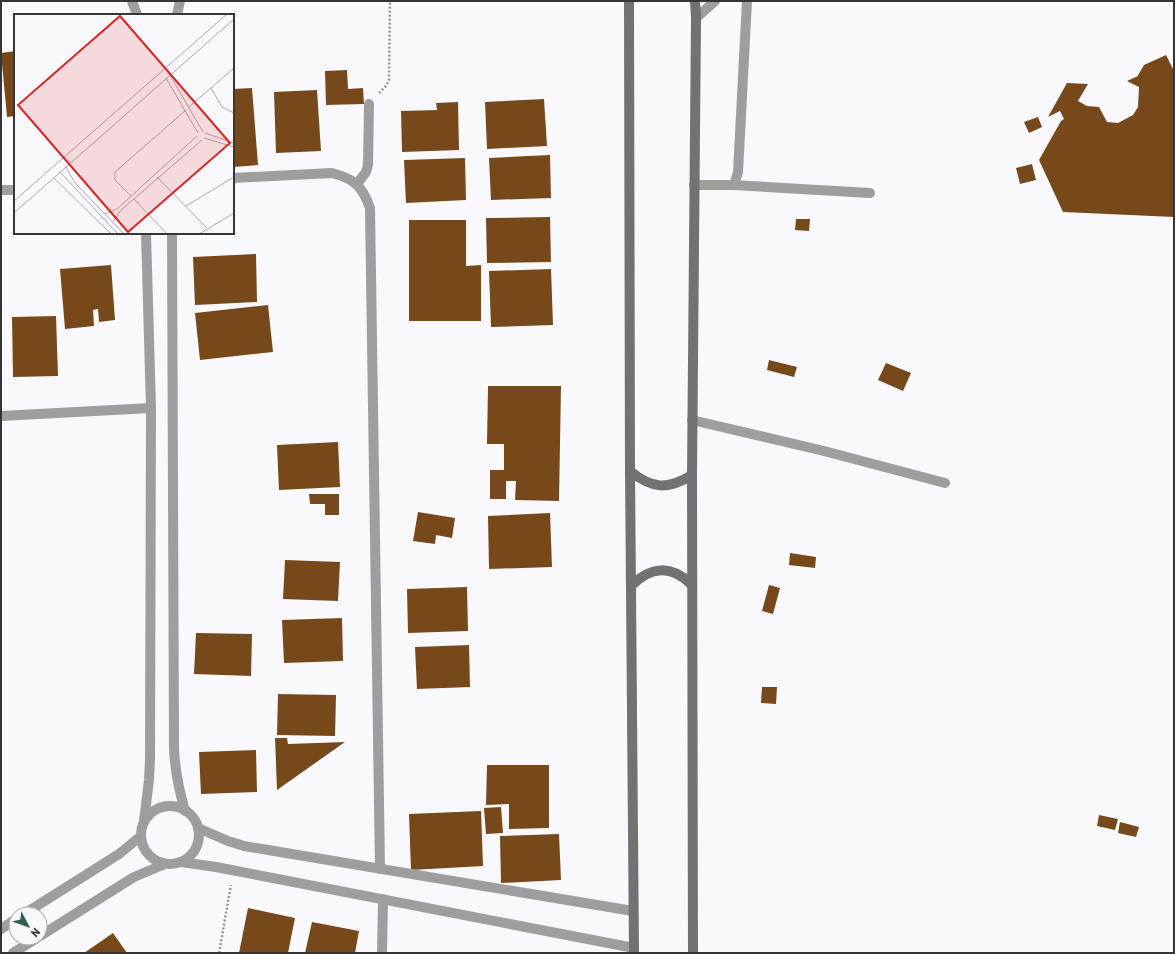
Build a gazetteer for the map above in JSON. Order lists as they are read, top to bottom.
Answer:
{
  "north": "bottom right"
}
